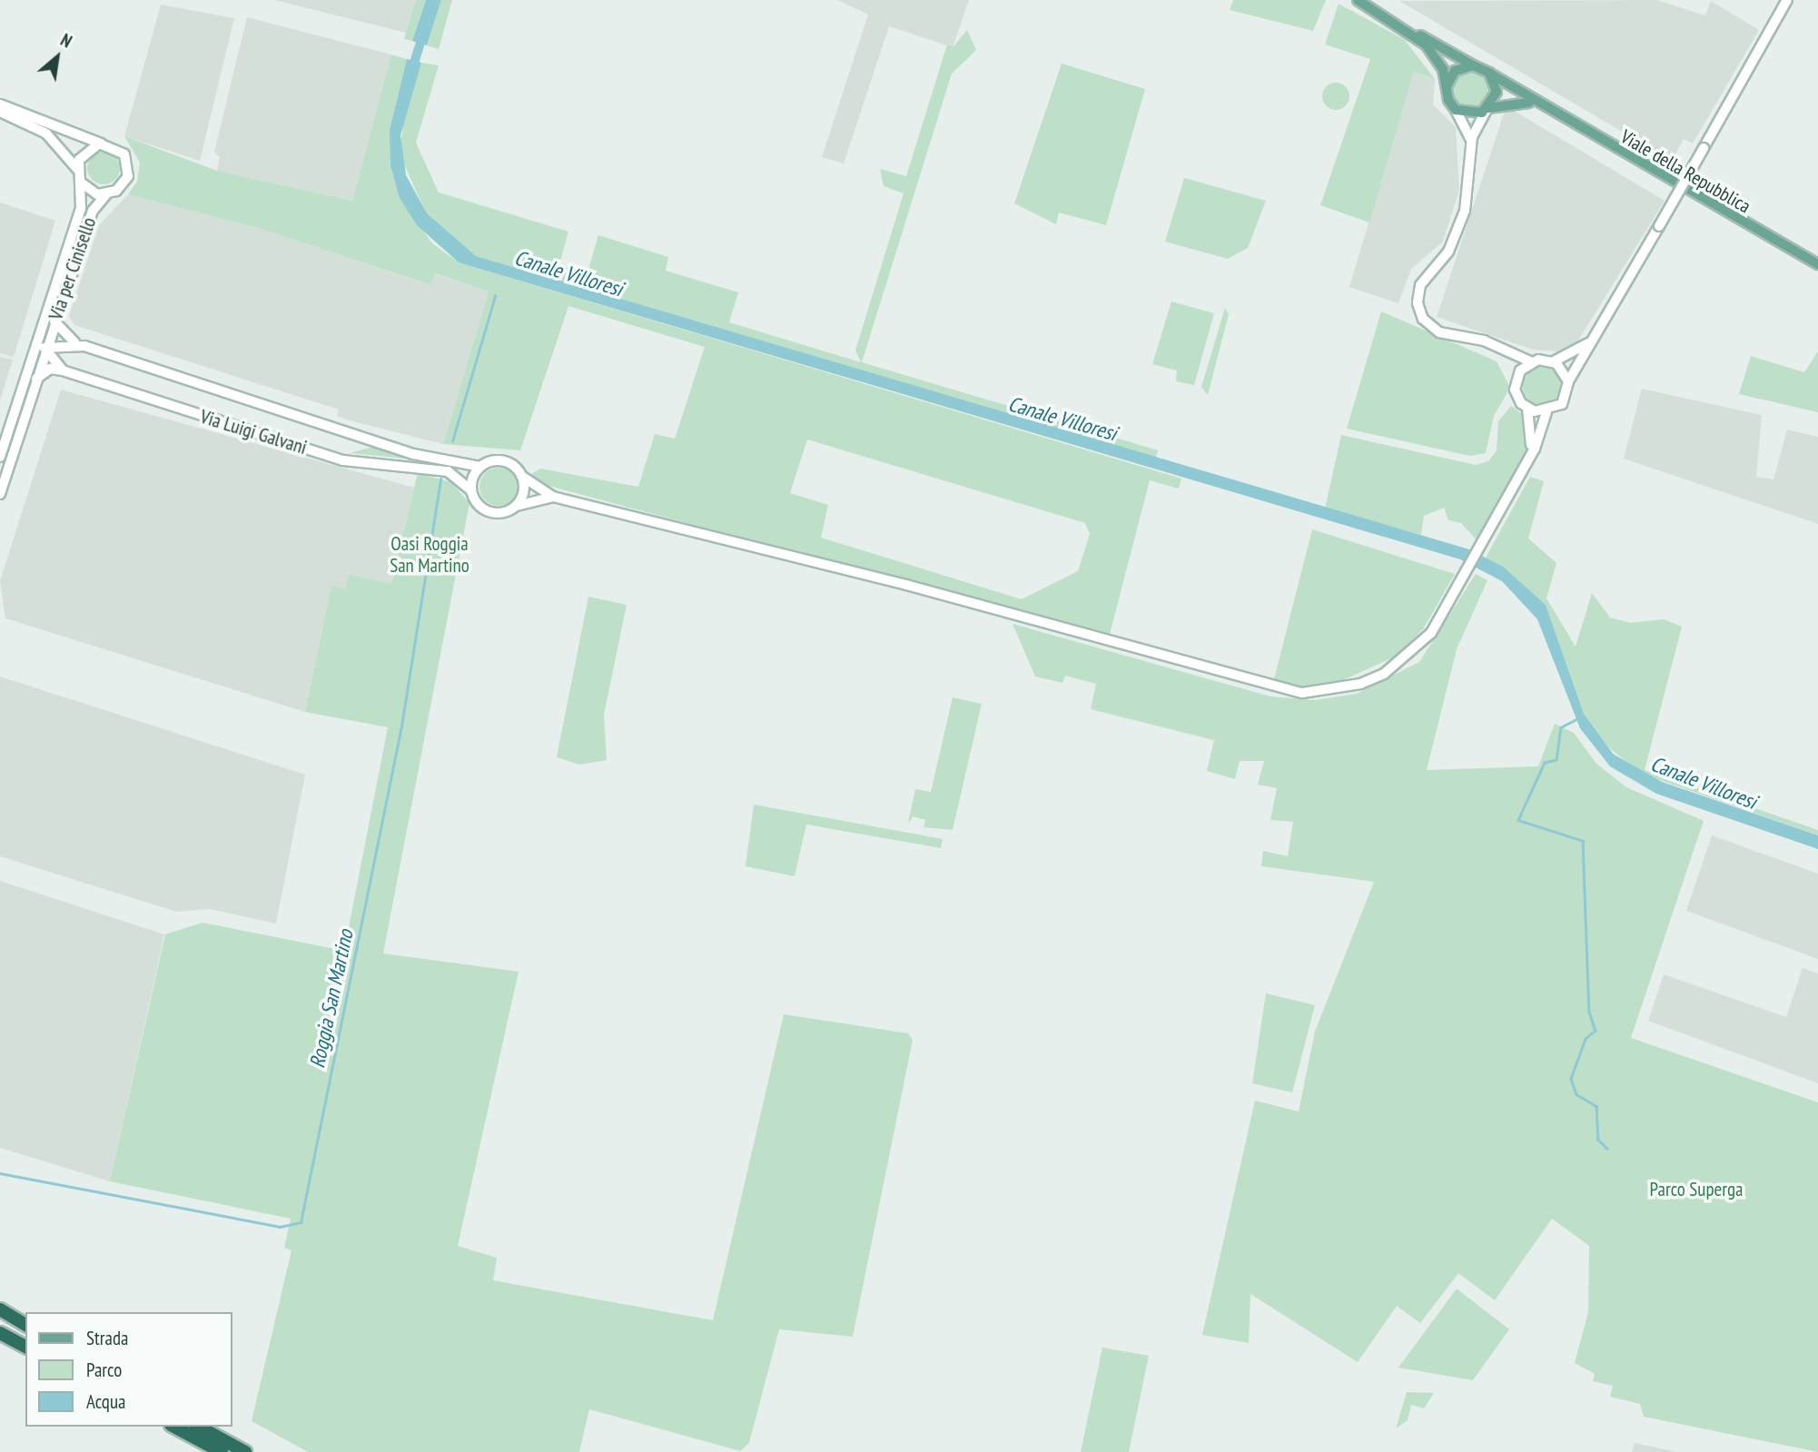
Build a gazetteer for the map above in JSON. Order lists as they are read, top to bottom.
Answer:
{
  "streets": {
    "main road": ["Viale della Repubblica", "Via per Cinisello", "Via Luigi Galvani"]
  },
  "crossings": [
    ["Via per Cinisello", "Via Luigi Galvani"]
  ],
  "water": ["Canale Villoresi", "Roggia San Martino"],
  "parks": ["Oasi Roggia San Martino", "Parco Superga"],
  "legend": ["Strada", "Parco", "Acqua"],
  "north": "top right"
}
